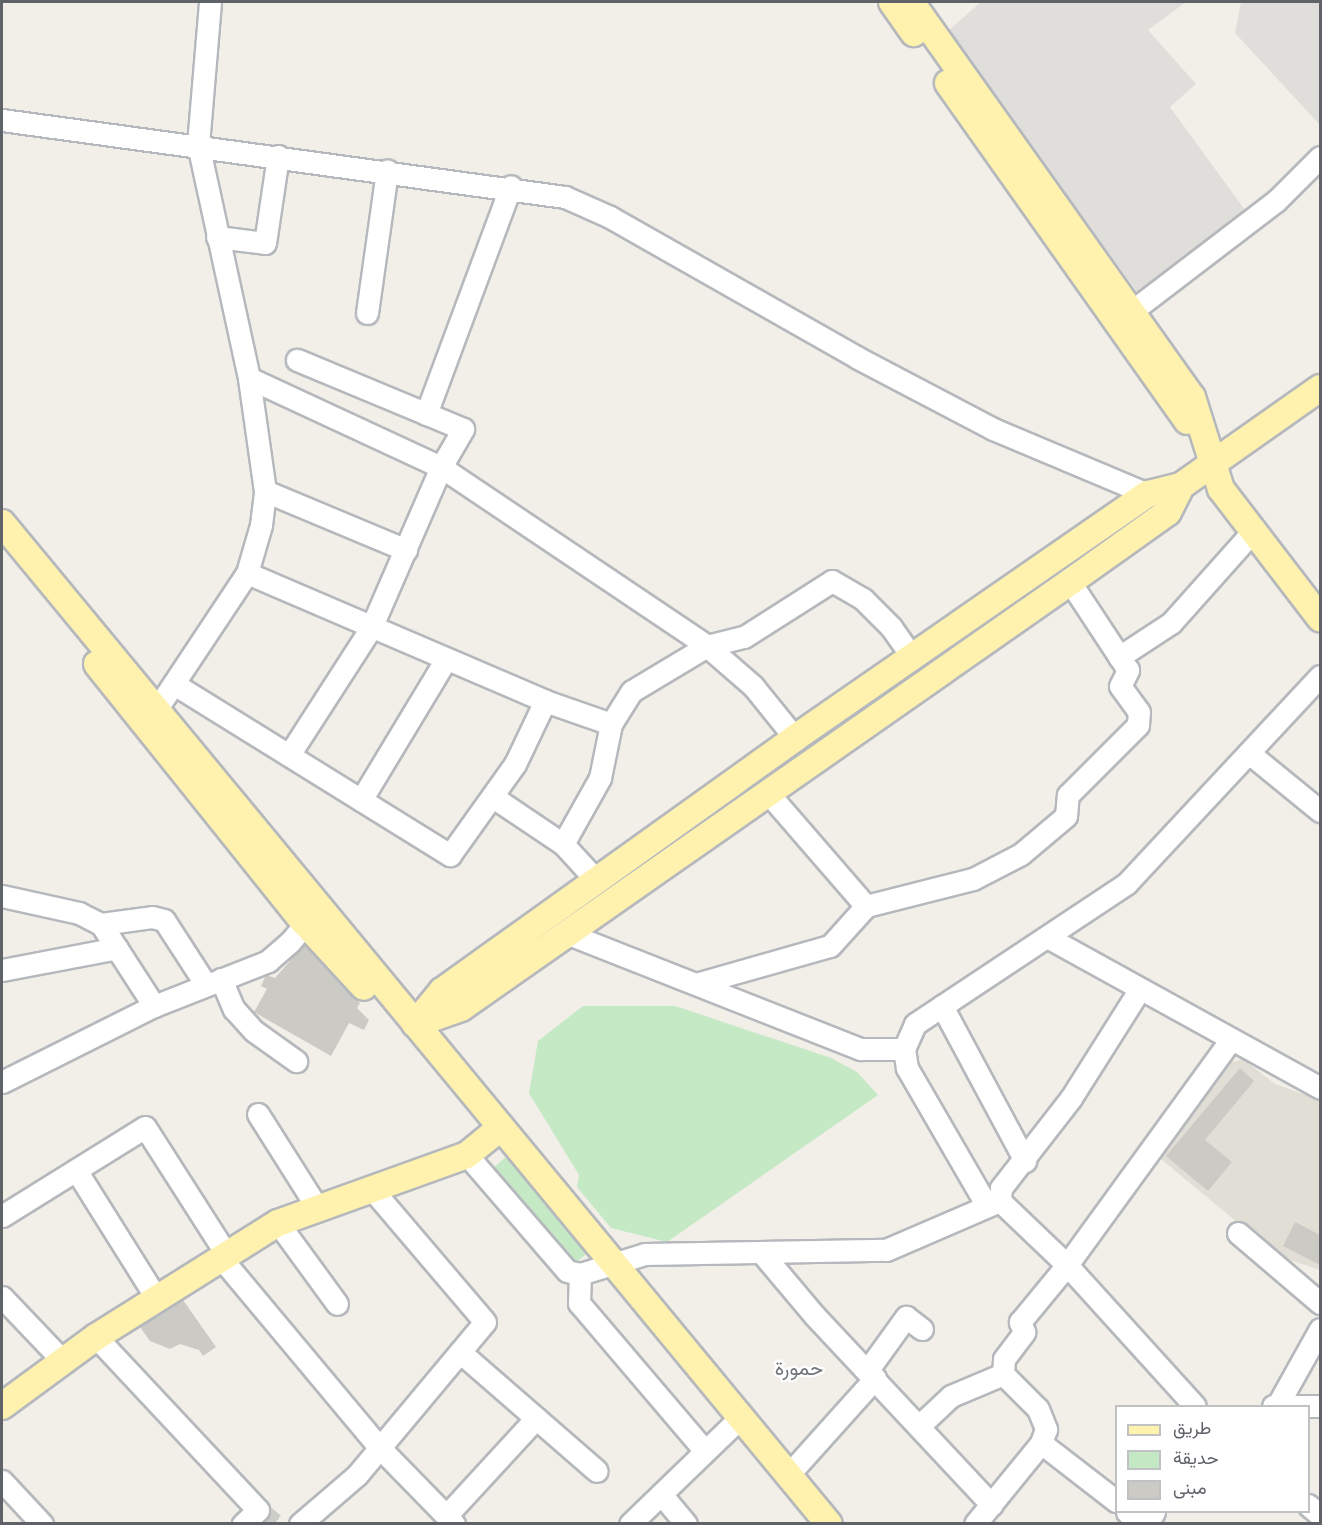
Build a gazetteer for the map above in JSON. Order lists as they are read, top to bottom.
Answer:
{
  "districts": ["حمورة"],
  "legend": ["طريق", "حديقة", "مبنى"]
}
